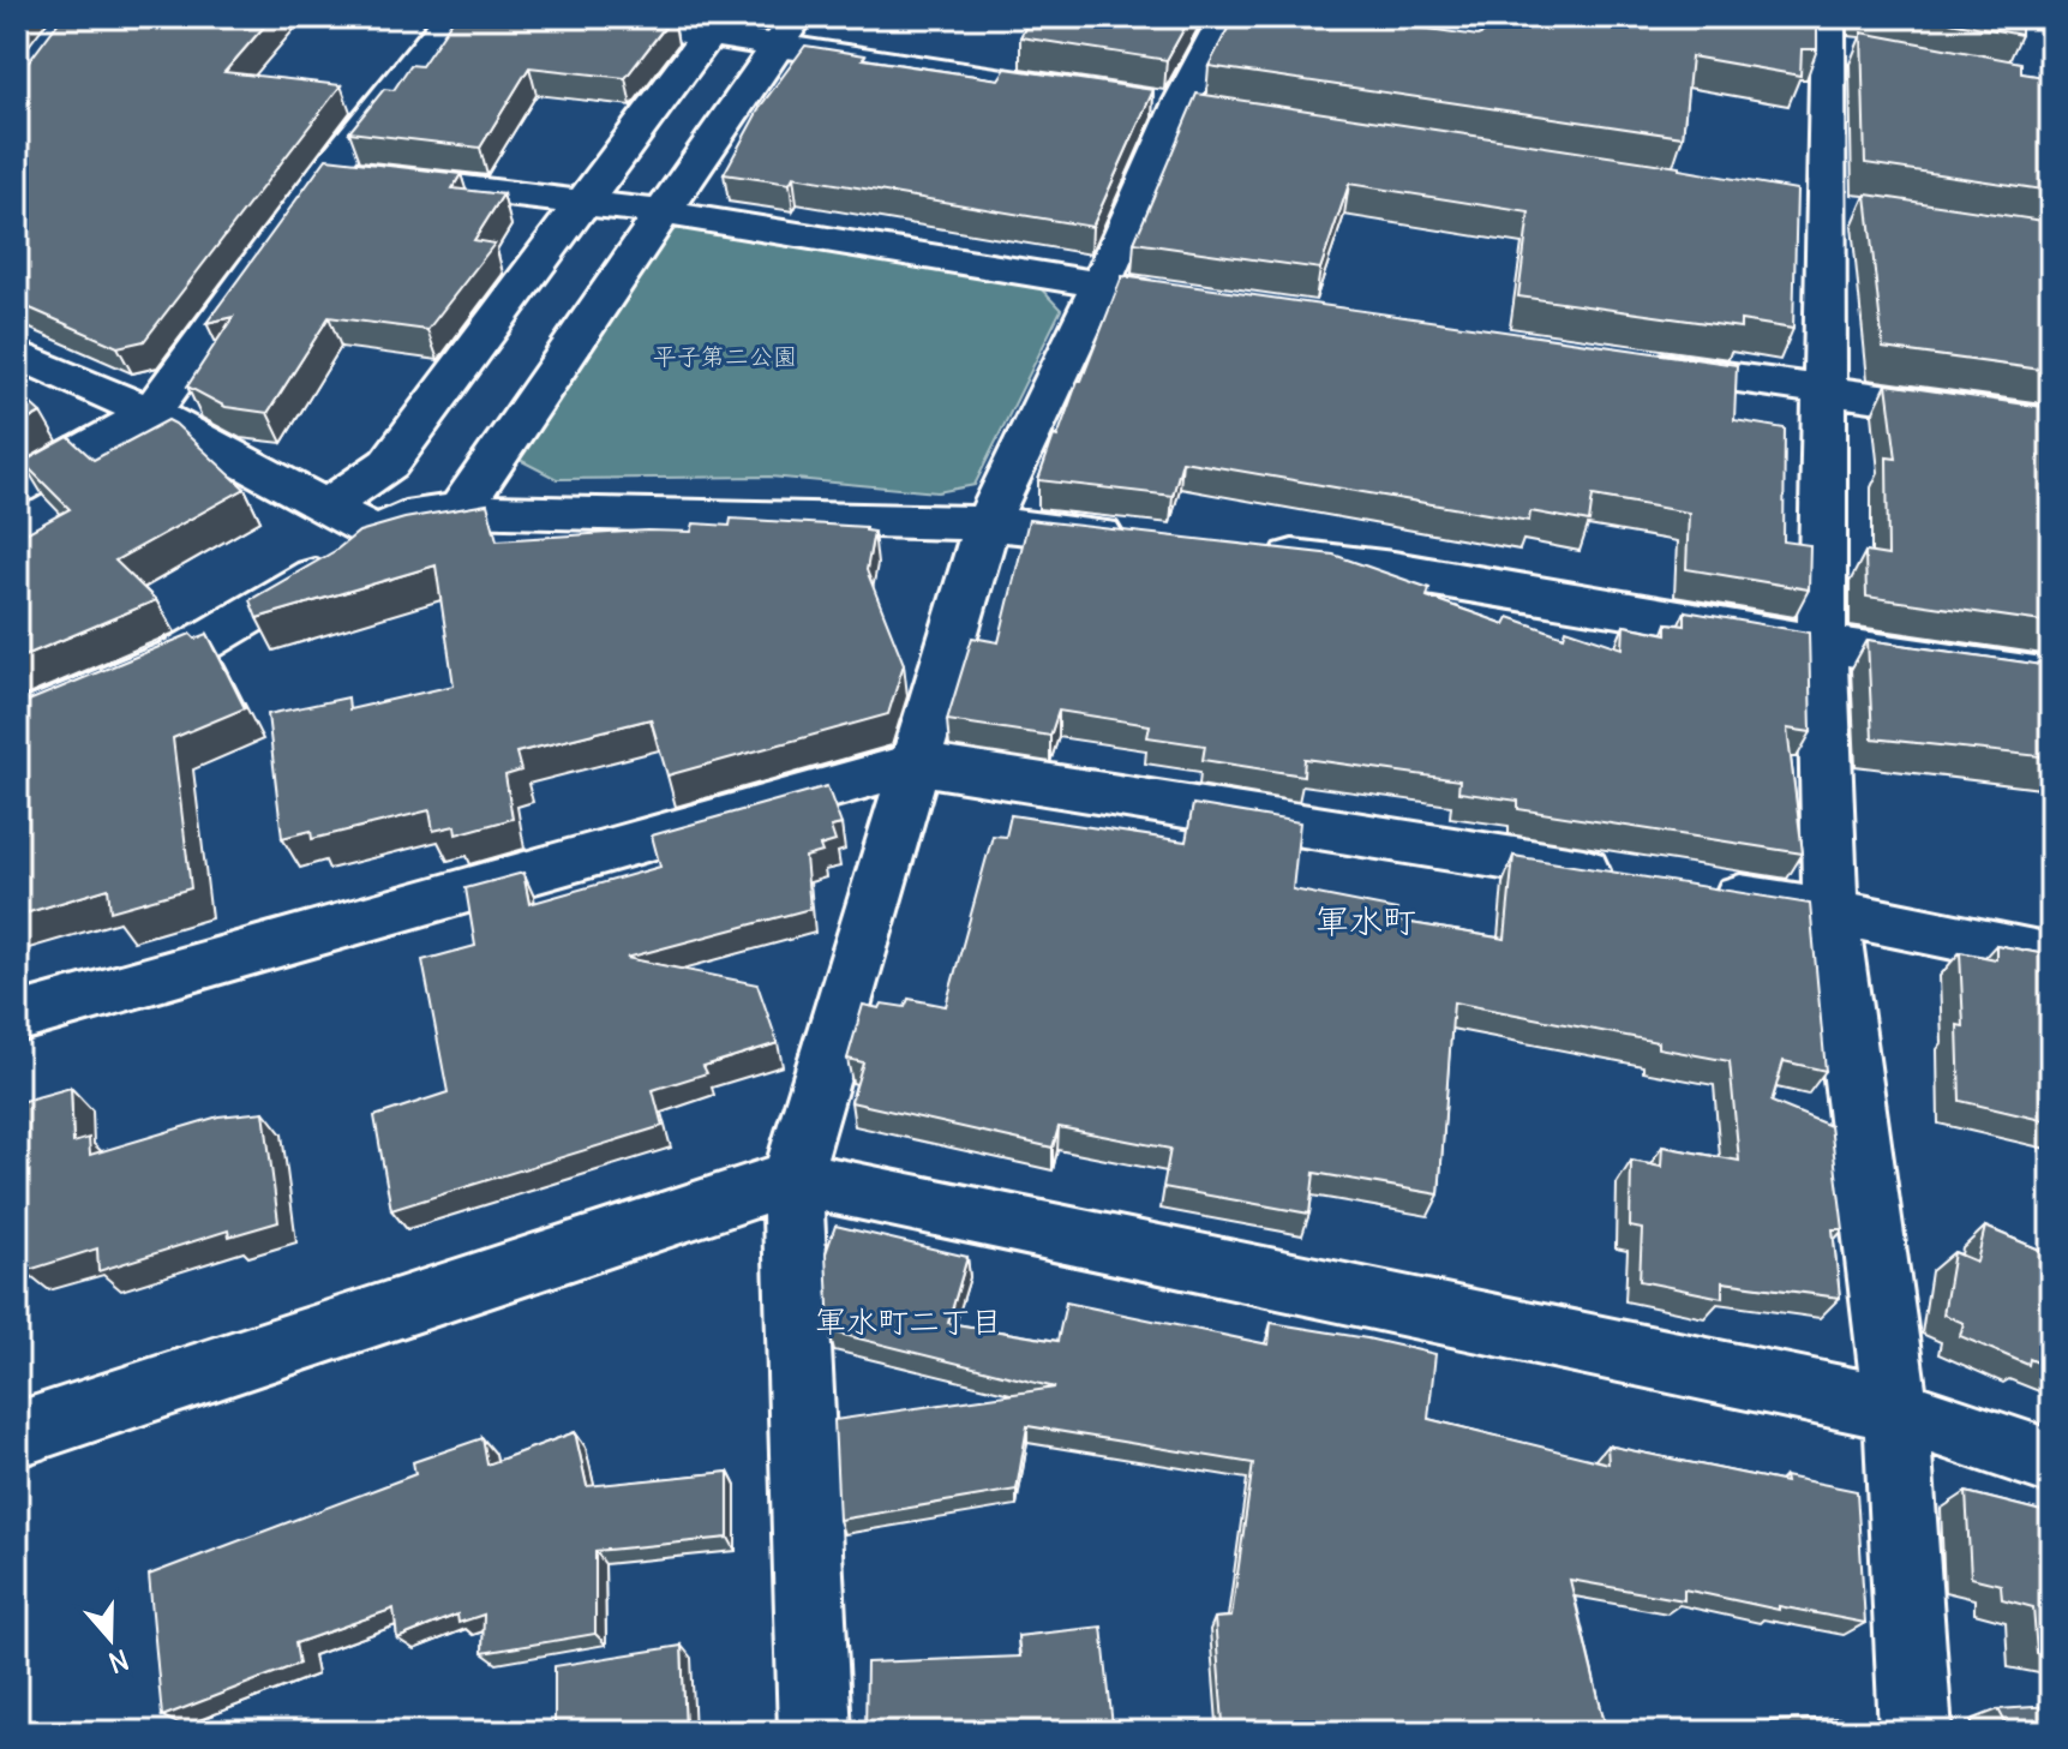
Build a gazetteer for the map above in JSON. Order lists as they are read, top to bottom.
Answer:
{
  "districts": ["軍水町", "軍水町二丁目"],
  "parks": ["平子第二公園"],
  "north": "bottom"
}
